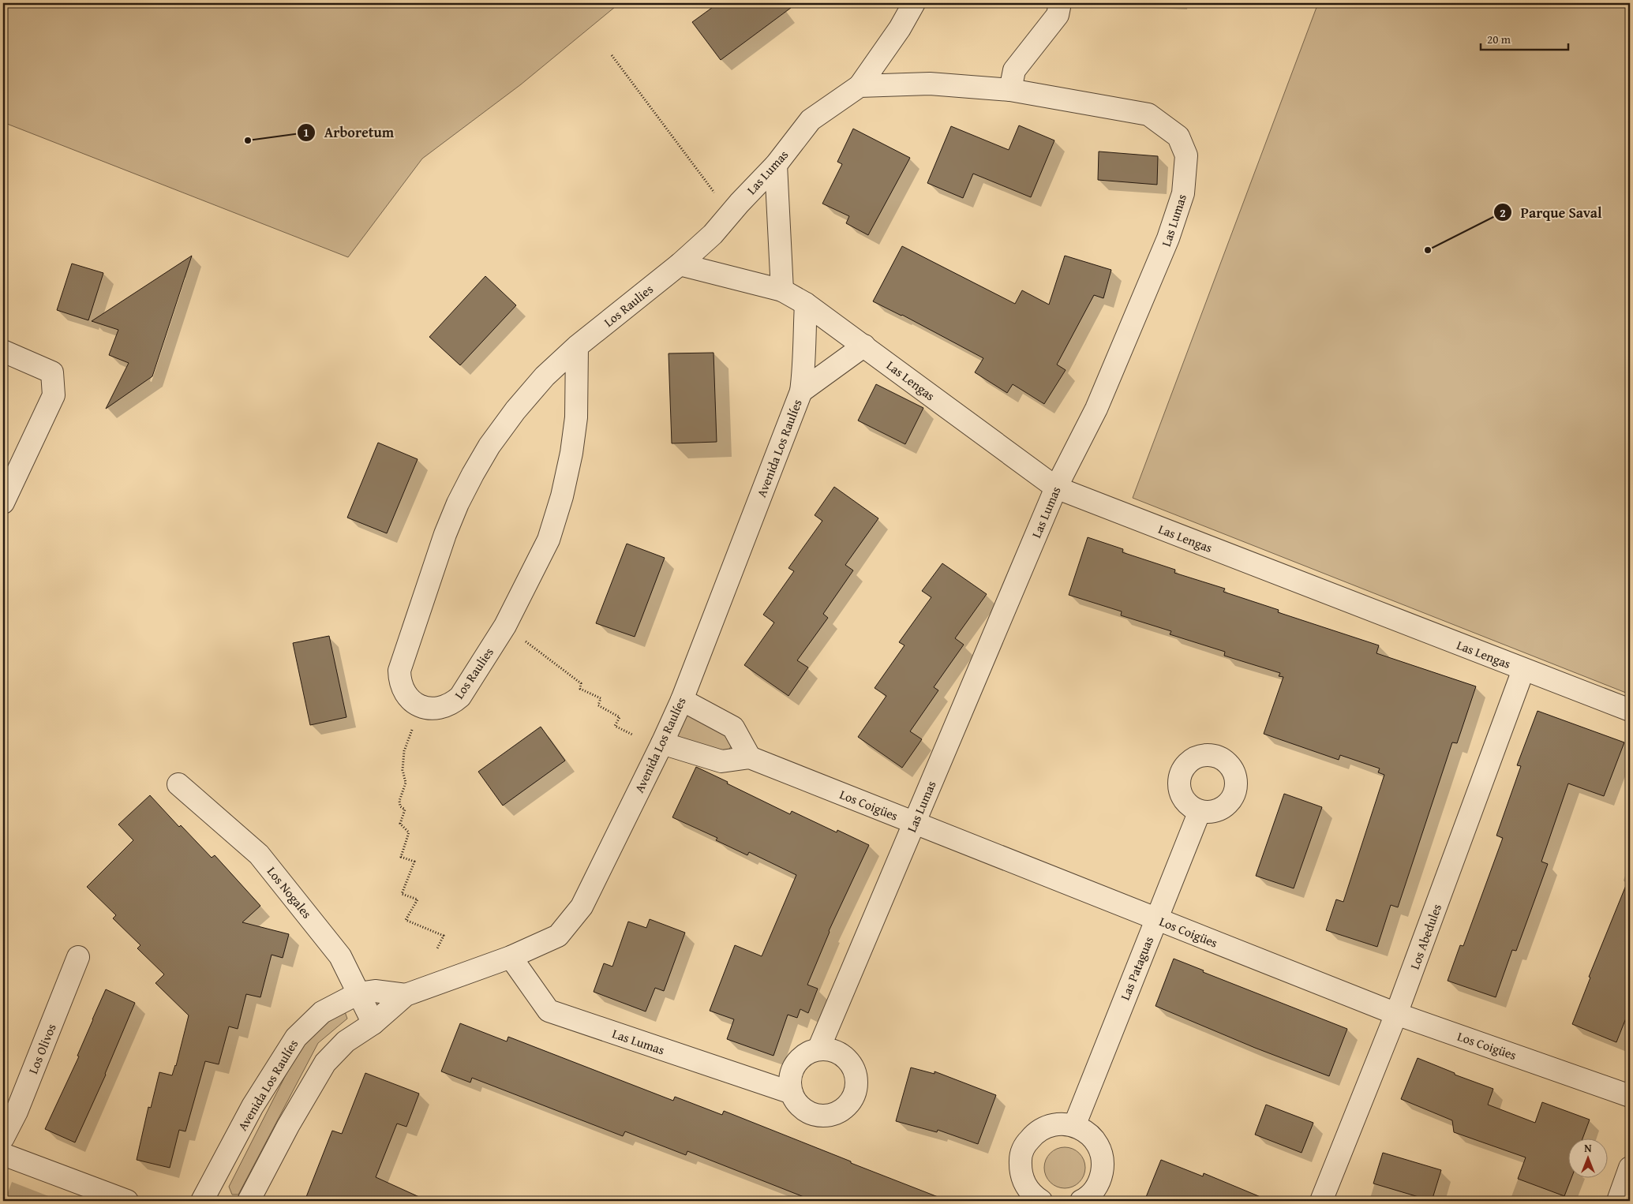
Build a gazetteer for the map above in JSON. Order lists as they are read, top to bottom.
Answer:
{
  "streets": {
    "street": [
      "Las Lumas",
      "Los Raulies",
      "Las Lengas",
      "Avenida Los Raulíes",
      "Los Coigües",
      "Los Nogales",
      "Los Abedules",
      "Las Pataguas",
      "Los Olivos"
    ]
  },
  "crossings": [
    ["Las Lumas", "Los Raulies"],
    ["Las Lumas", "Las Lengas"],
    ["Las Lumas", "Avenida Los Raulíes"],
    ["Las Lumas", "Los Coigües"],
    ["Los Raulies", "Las Lengas"],
    ["Las Lengas", "Avenida Los Raulíes"],
    ["Las Lengas", "Los Abedules"],
    ["Avenida Los Raulíes", "Los Coigües"],
    ["Avenida Los Raulíes", "Los Nogales"],
    ["Los Coigües", "Los Abedules"],
    ["Los Coigües", "Las Pataguas"]
  ],
  "places": ["Arboretum", "Parque Saval"],
  "scale_bar": "20 m",
  "north": "top"
}
